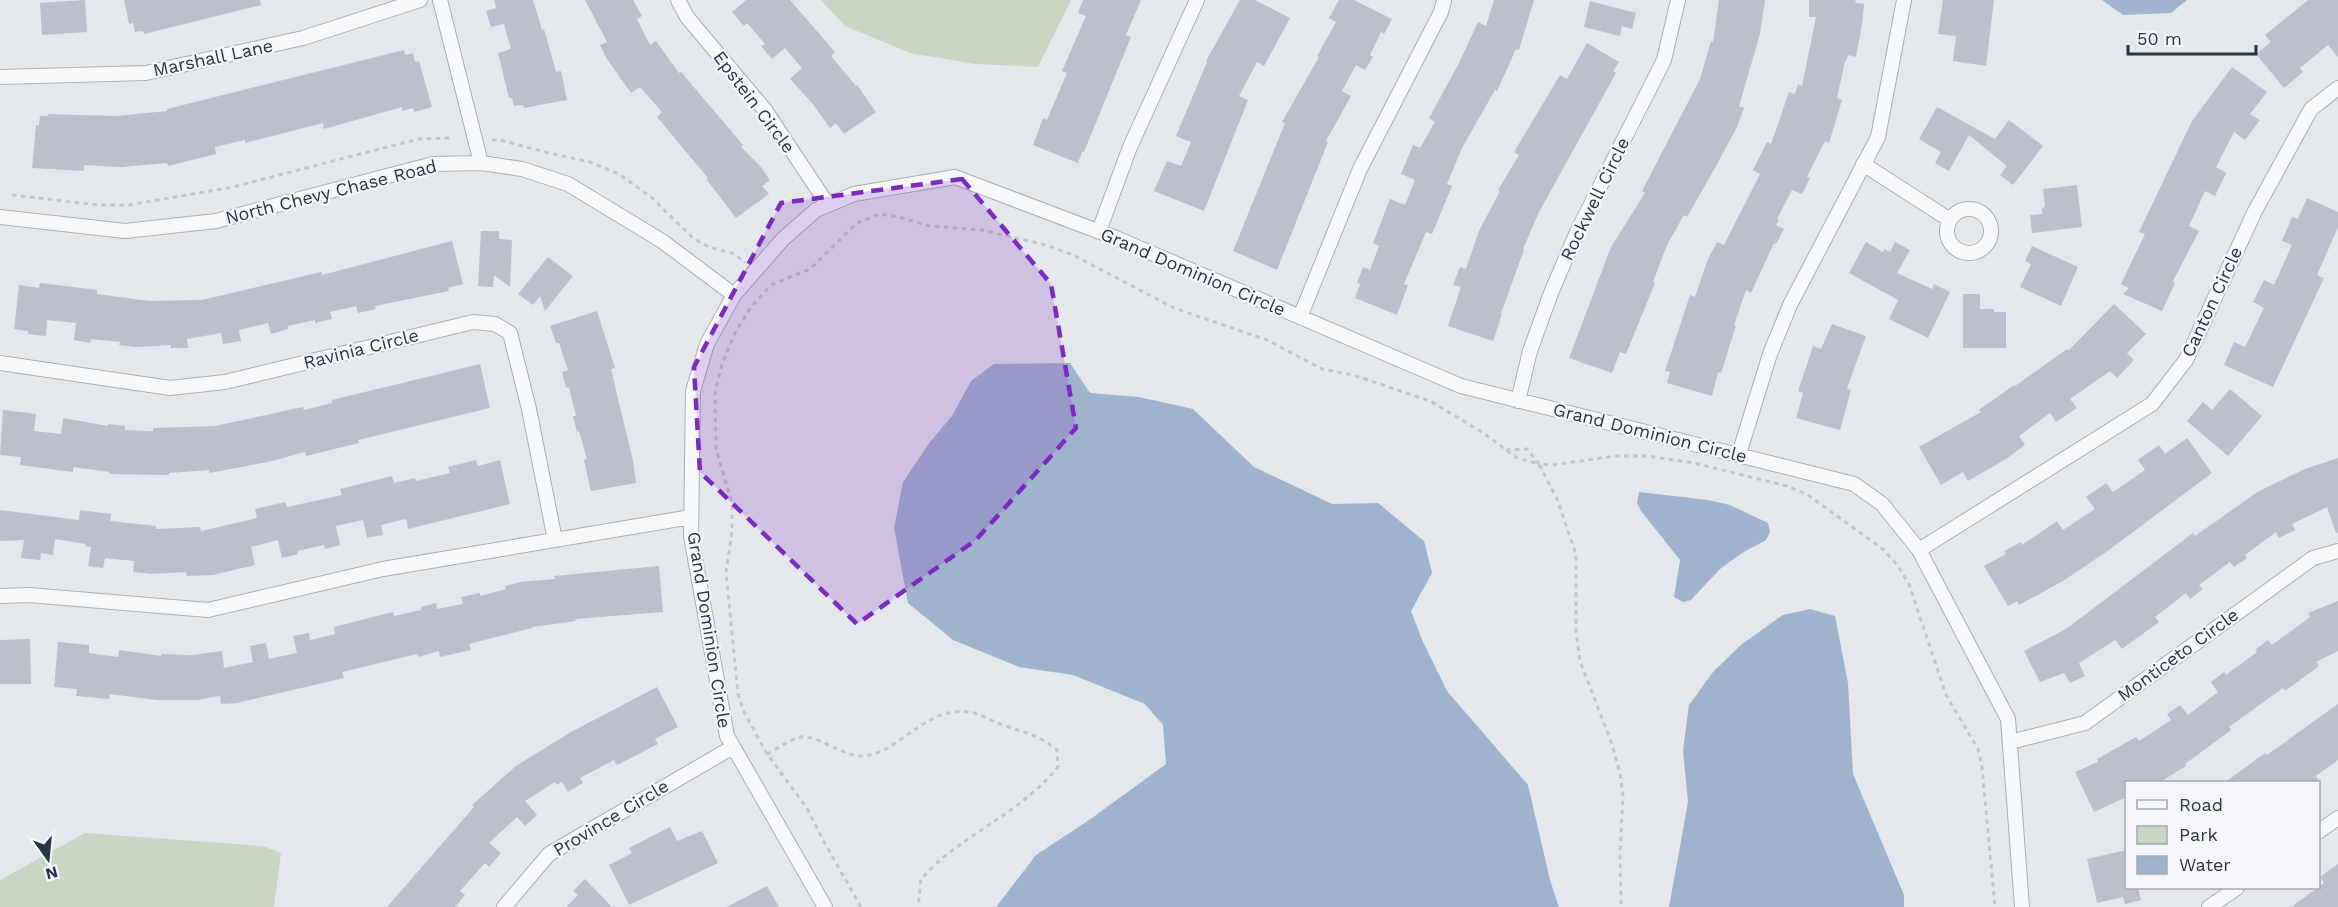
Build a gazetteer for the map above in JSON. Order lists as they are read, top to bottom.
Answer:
{
  "streets": {
    "street": [
      "Marshall Lane",
      "Epstein Circle",
      "North Chevy Chase Road",
      "Rockwell Circle",
      "Grand Dominion Circle",
      "Canton Circle",
      "Ravinia Circle",
      "Monticeto Circle",
      "Province Circle"
    ]
  },
  "crossings": [
    ["Epstein Circle", "Grand Dominion Circle"],
    ["North Chevy Chase Road", "Grand Dominion Circle"],
    ["Rockwell Circle", "Grand Dominion Circle"],
    ["Grand Dominion Circle", "Canton Circle"],
    ["Grand Dominion Circle", "Monticeto Circle"],
    ["Grand Dominion Circle", "Province Circle"]
  ],
  "legend": ["Road", "Park", "Water"],
  "scale_bar": "50 m",
  "north": "bottom"
}
